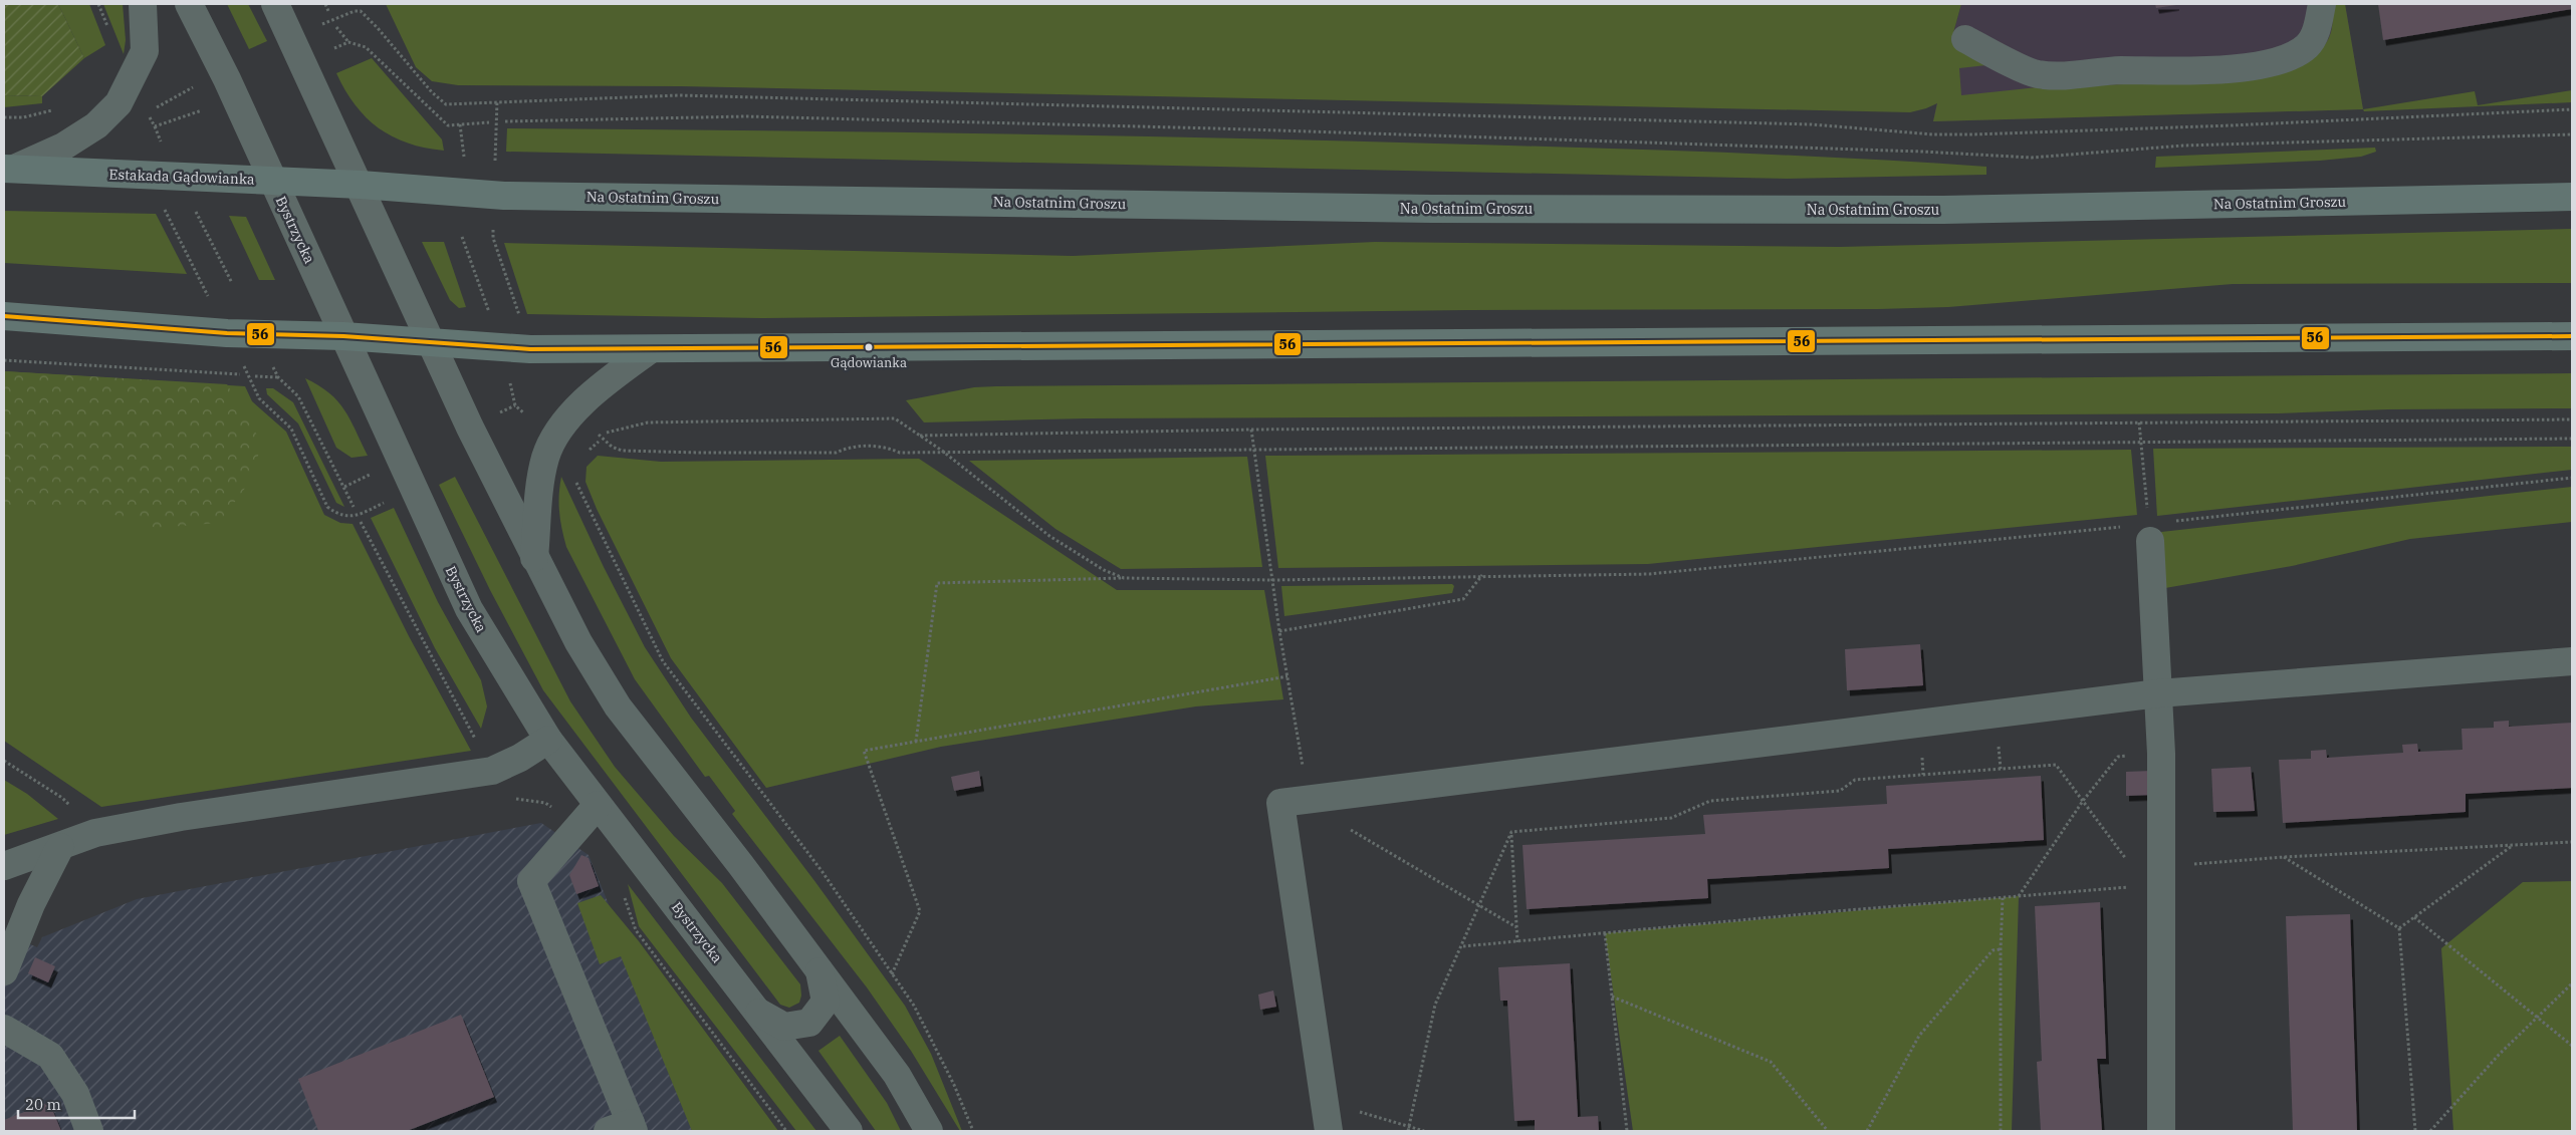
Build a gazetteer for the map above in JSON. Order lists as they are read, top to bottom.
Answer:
{
  "streets": {
    "main road": ["Estakada Gądowianka", "Na Ostatnim Groszu"],
    "street": ["Bystrzycka"]
  },
  "crossings": [
    ["Estakada Gądowianka", "Na Ostatnim Groszu"],
    ["Estakada Gądowianka", "Bystrzycka"]
  ],
  "places": ["Gądowianka"],
  "lines": ["transit line 56"],
  "scale_bar": "20 m"
}
